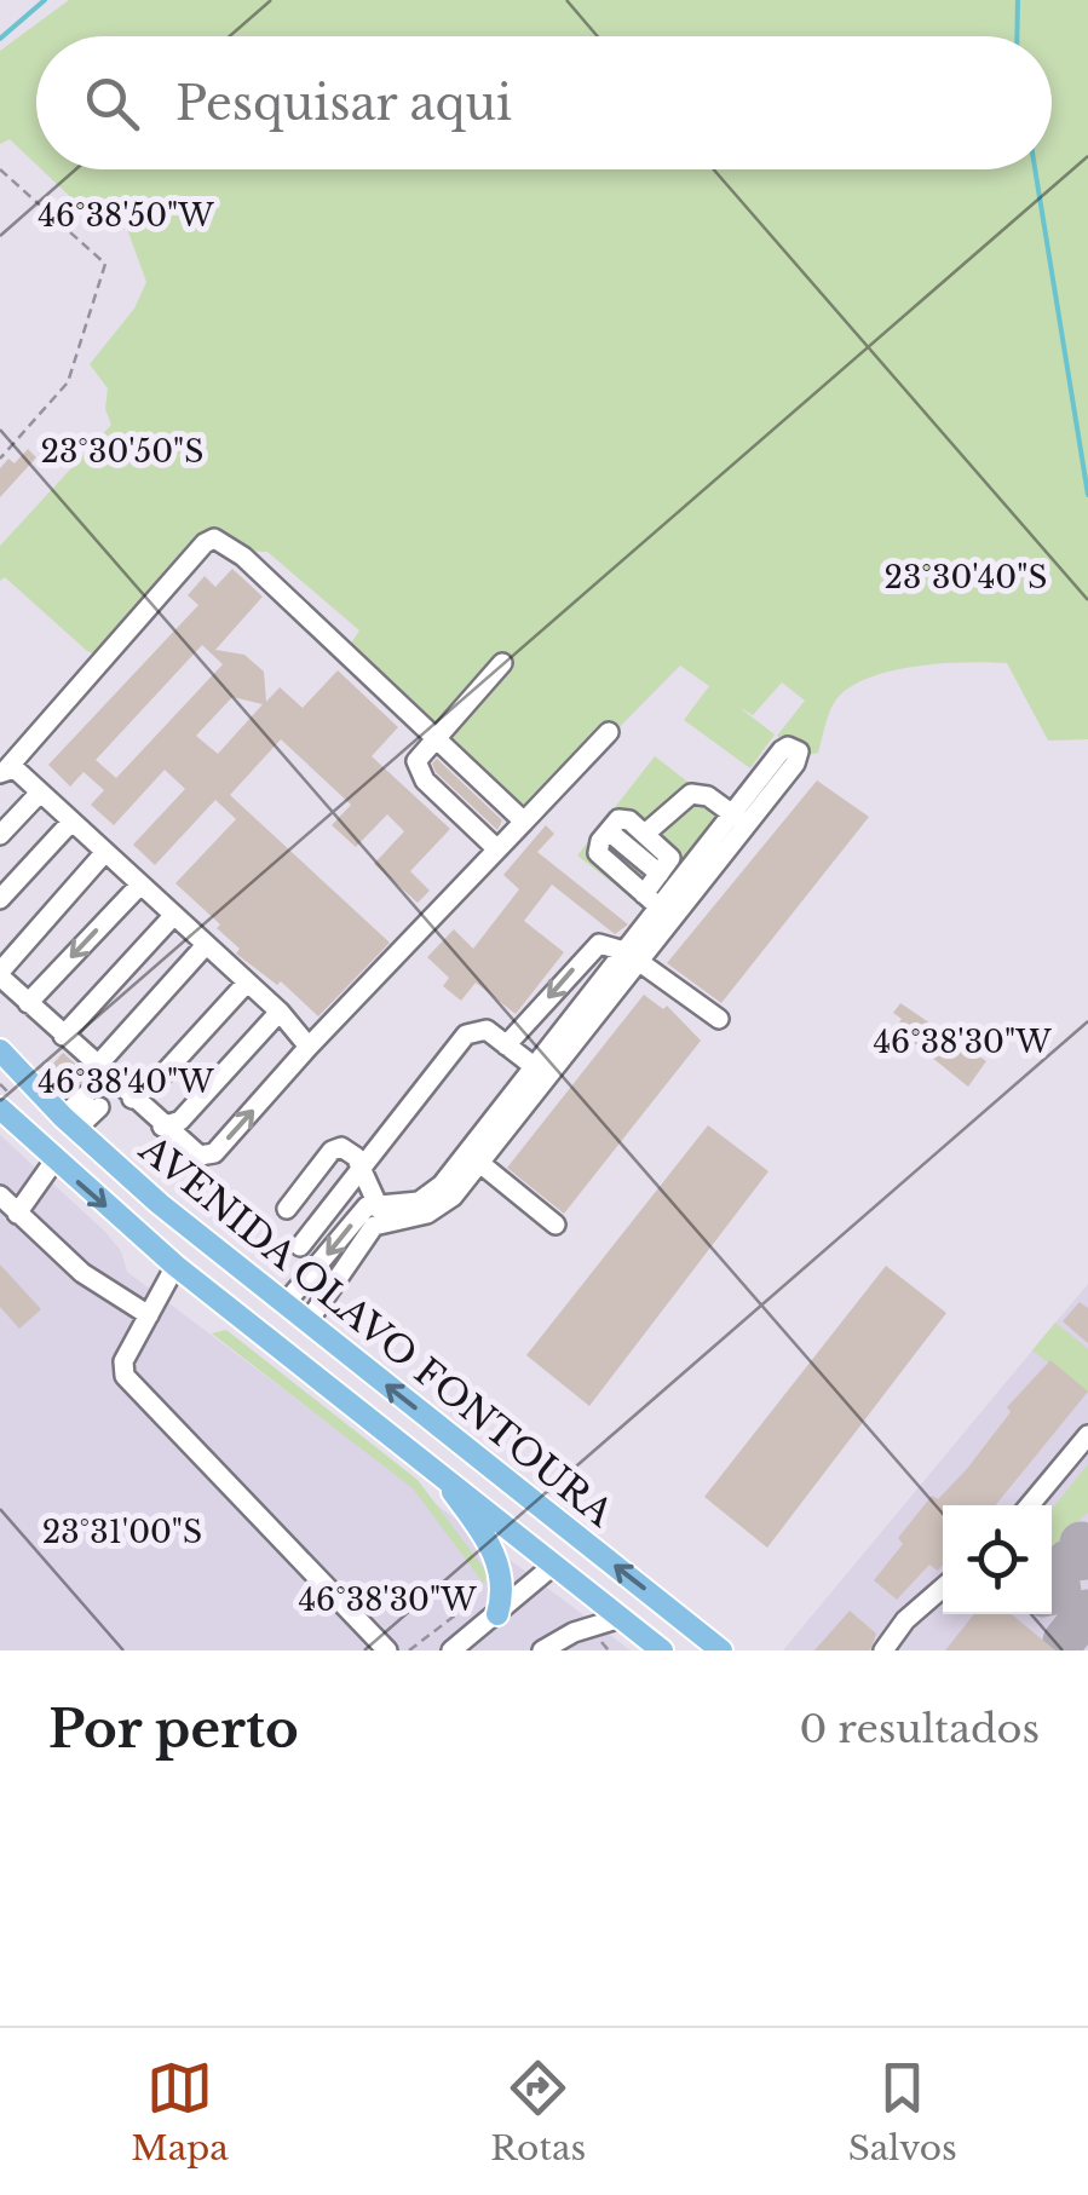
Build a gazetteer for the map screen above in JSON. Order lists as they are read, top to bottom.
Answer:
{
  "streets": {
    "main road": ["AVENIDA OLAVO FONTOURA"]
  },
  "page": {
    "search": "Pesquisar aqui",
    "heading": ["Por perto", "0 resultados"],
    "nav": ["Mapa", "Rotas", "Salvos"]
  },
  "coordinates": [
    "46°38'50\"W",
    "23°30'50\"S",
    "23°30'40\"S",
    "46°38'30\"W",
    "46°38'40\"W",
    "23°31'00\"S"
  ]
}
